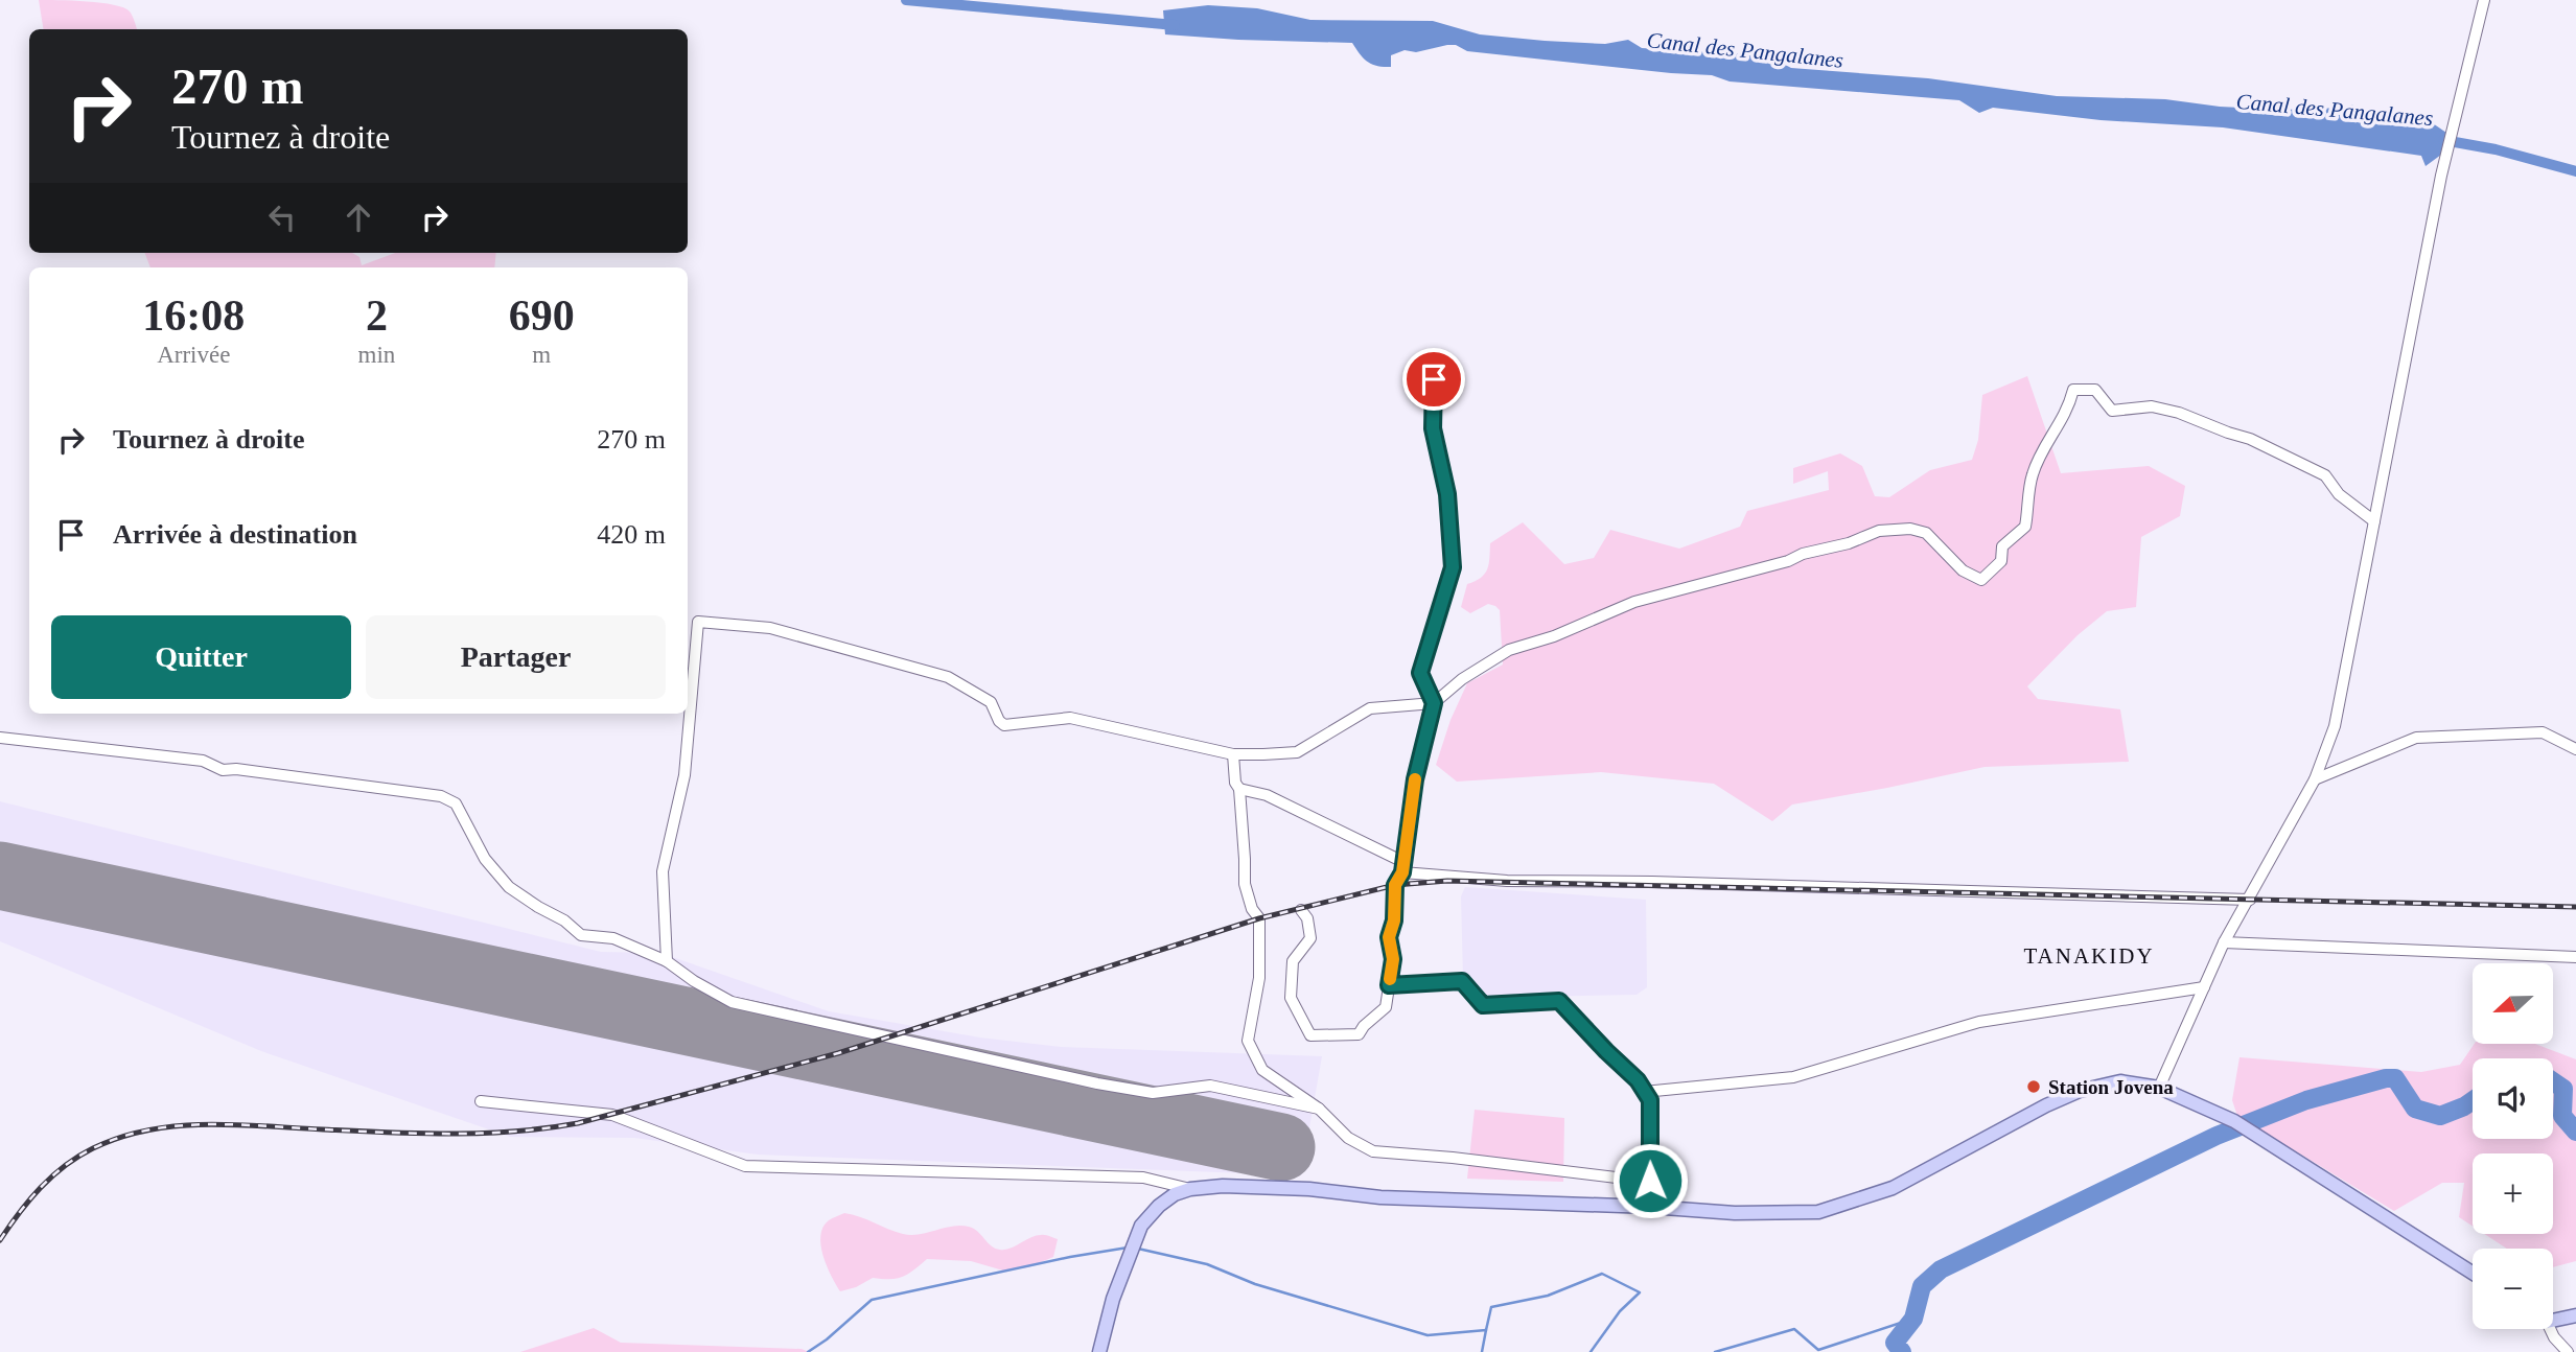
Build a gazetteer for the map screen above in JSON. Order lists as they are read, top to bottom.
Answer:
{
  "districts": ["TANAKIDY"],
  "water": ["Canal des Pangalanes"],
  "places": ["Station Jovena"],
  "north": "left",
  "page": {
    "turn": ["270 m", "Tournez à droite"],
    "eta": [
      "16:08",
      "Arrivée",
      "2",
      "min",
      "690",
      "m"
    ],
    "list": [
      {
        "name": "Tournez à droite",
        "value": "270 m"
      },
      {
        "name": "Arrivée à destination",
        "value": "420 m"
      }
    ],
    "buttons": ["Quitter", "Partager"],
    "map_buttons": ["+", "−"]
  }
}
